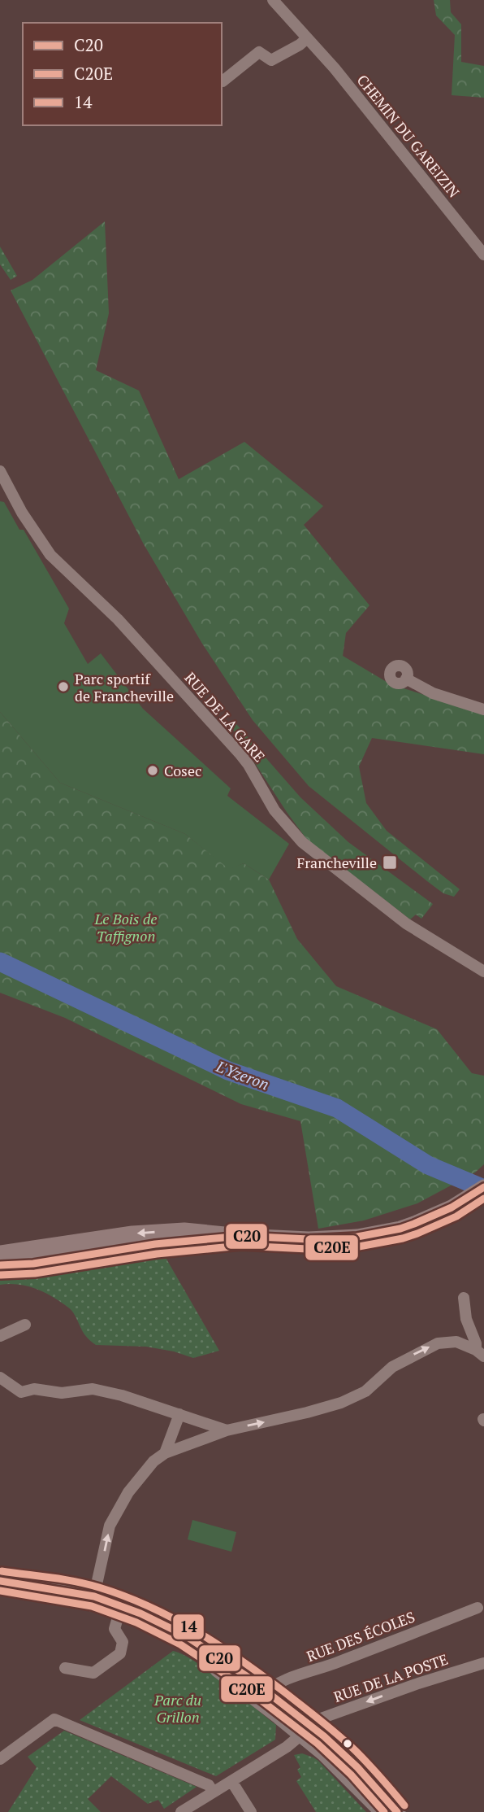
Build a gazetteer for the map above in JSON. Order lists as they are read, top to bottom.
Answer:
{
  "streets": {
    "street": [
      "CHEMIN DU GAREIZIN",
      "RUE DE LA GARE",
      "RUE DES ÉCOLES",
      "RUE DE LA POSTE"
    ]
  },
  "one_way": ["RUE DE LA POSTE"],
  "water": ["L'Yzeron"],
  "parks": ["Le Bois de Taffignon", "Parc du Grillon"],
  "places": {
    "other": ["Parc sportif de Francheville", "Cosec"],
    "transit": ["Francheville"]
  },
  "lines": ["transit line C20", "transit line C20E", "transit line 14"],
  "legend": ["C20", "C20E", "14"]
}
